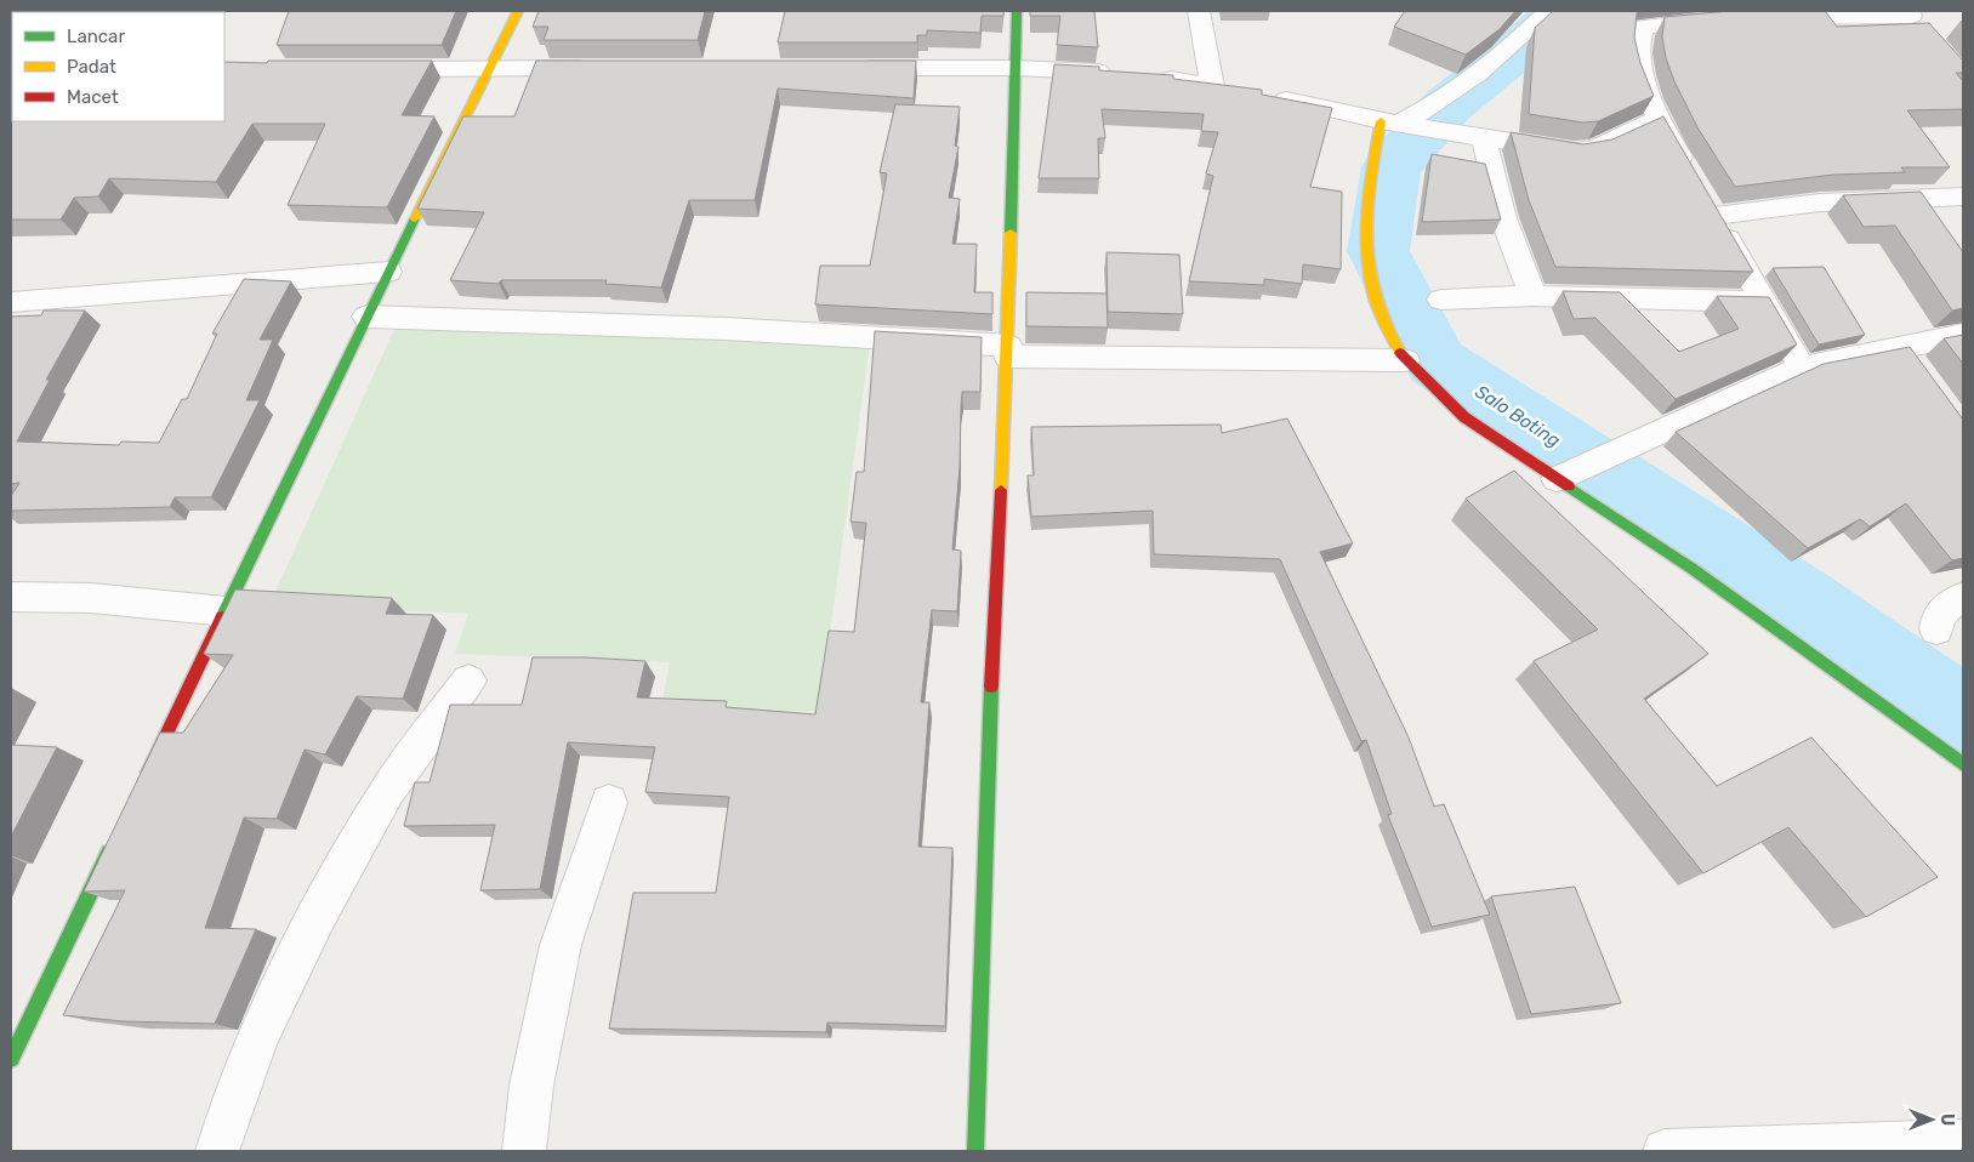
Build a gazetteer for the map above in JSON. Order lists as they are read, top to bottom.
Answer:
{
  "water": ["Salo Boting"],
  "legend": ["Lancar", "Padat", "Macet"],
  "north": "right"
}
